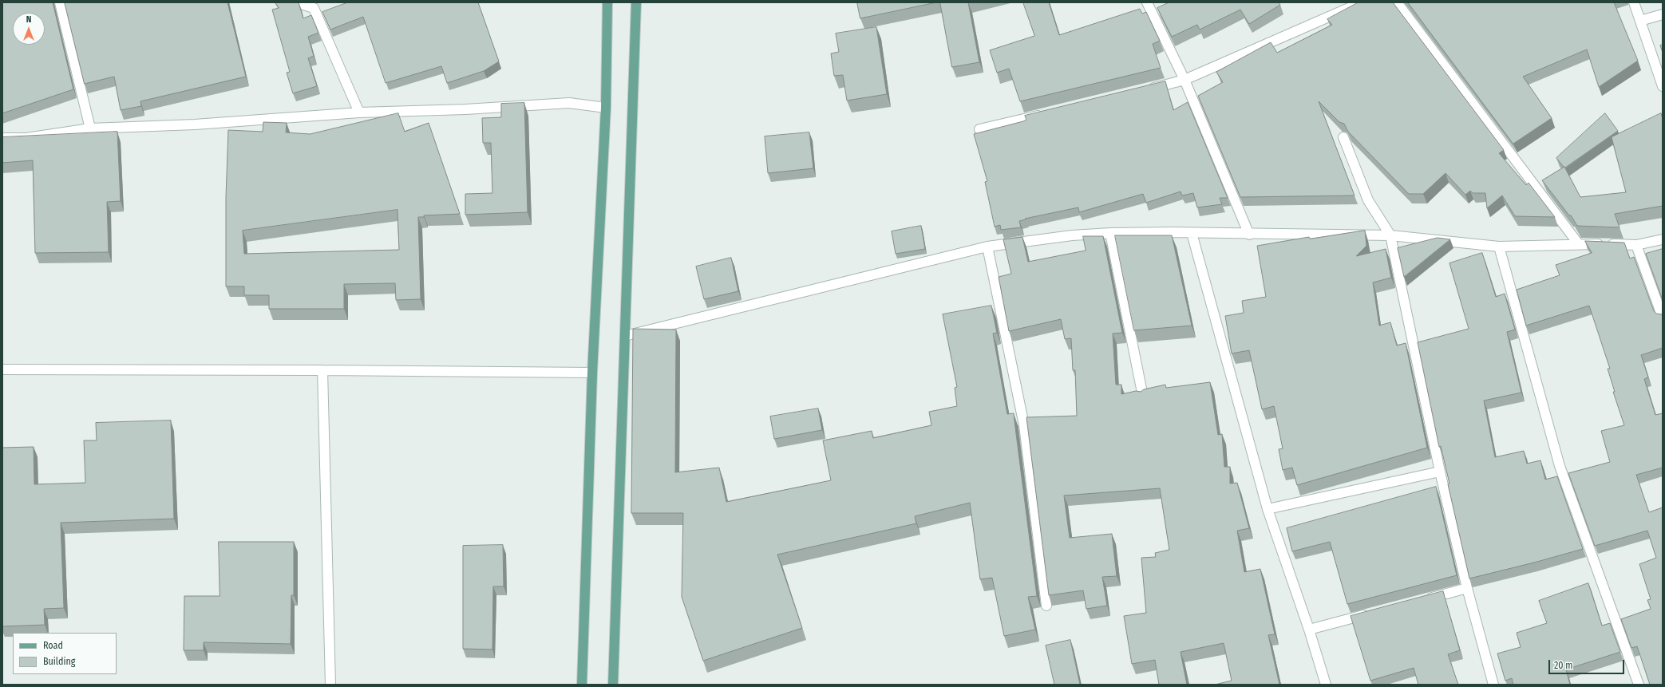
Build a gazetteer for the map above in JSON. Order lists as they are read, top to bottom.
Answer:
{
  "legend": ["Road", "Building"],
  "scale_bar": "20 m",
  "north": "top"
}
